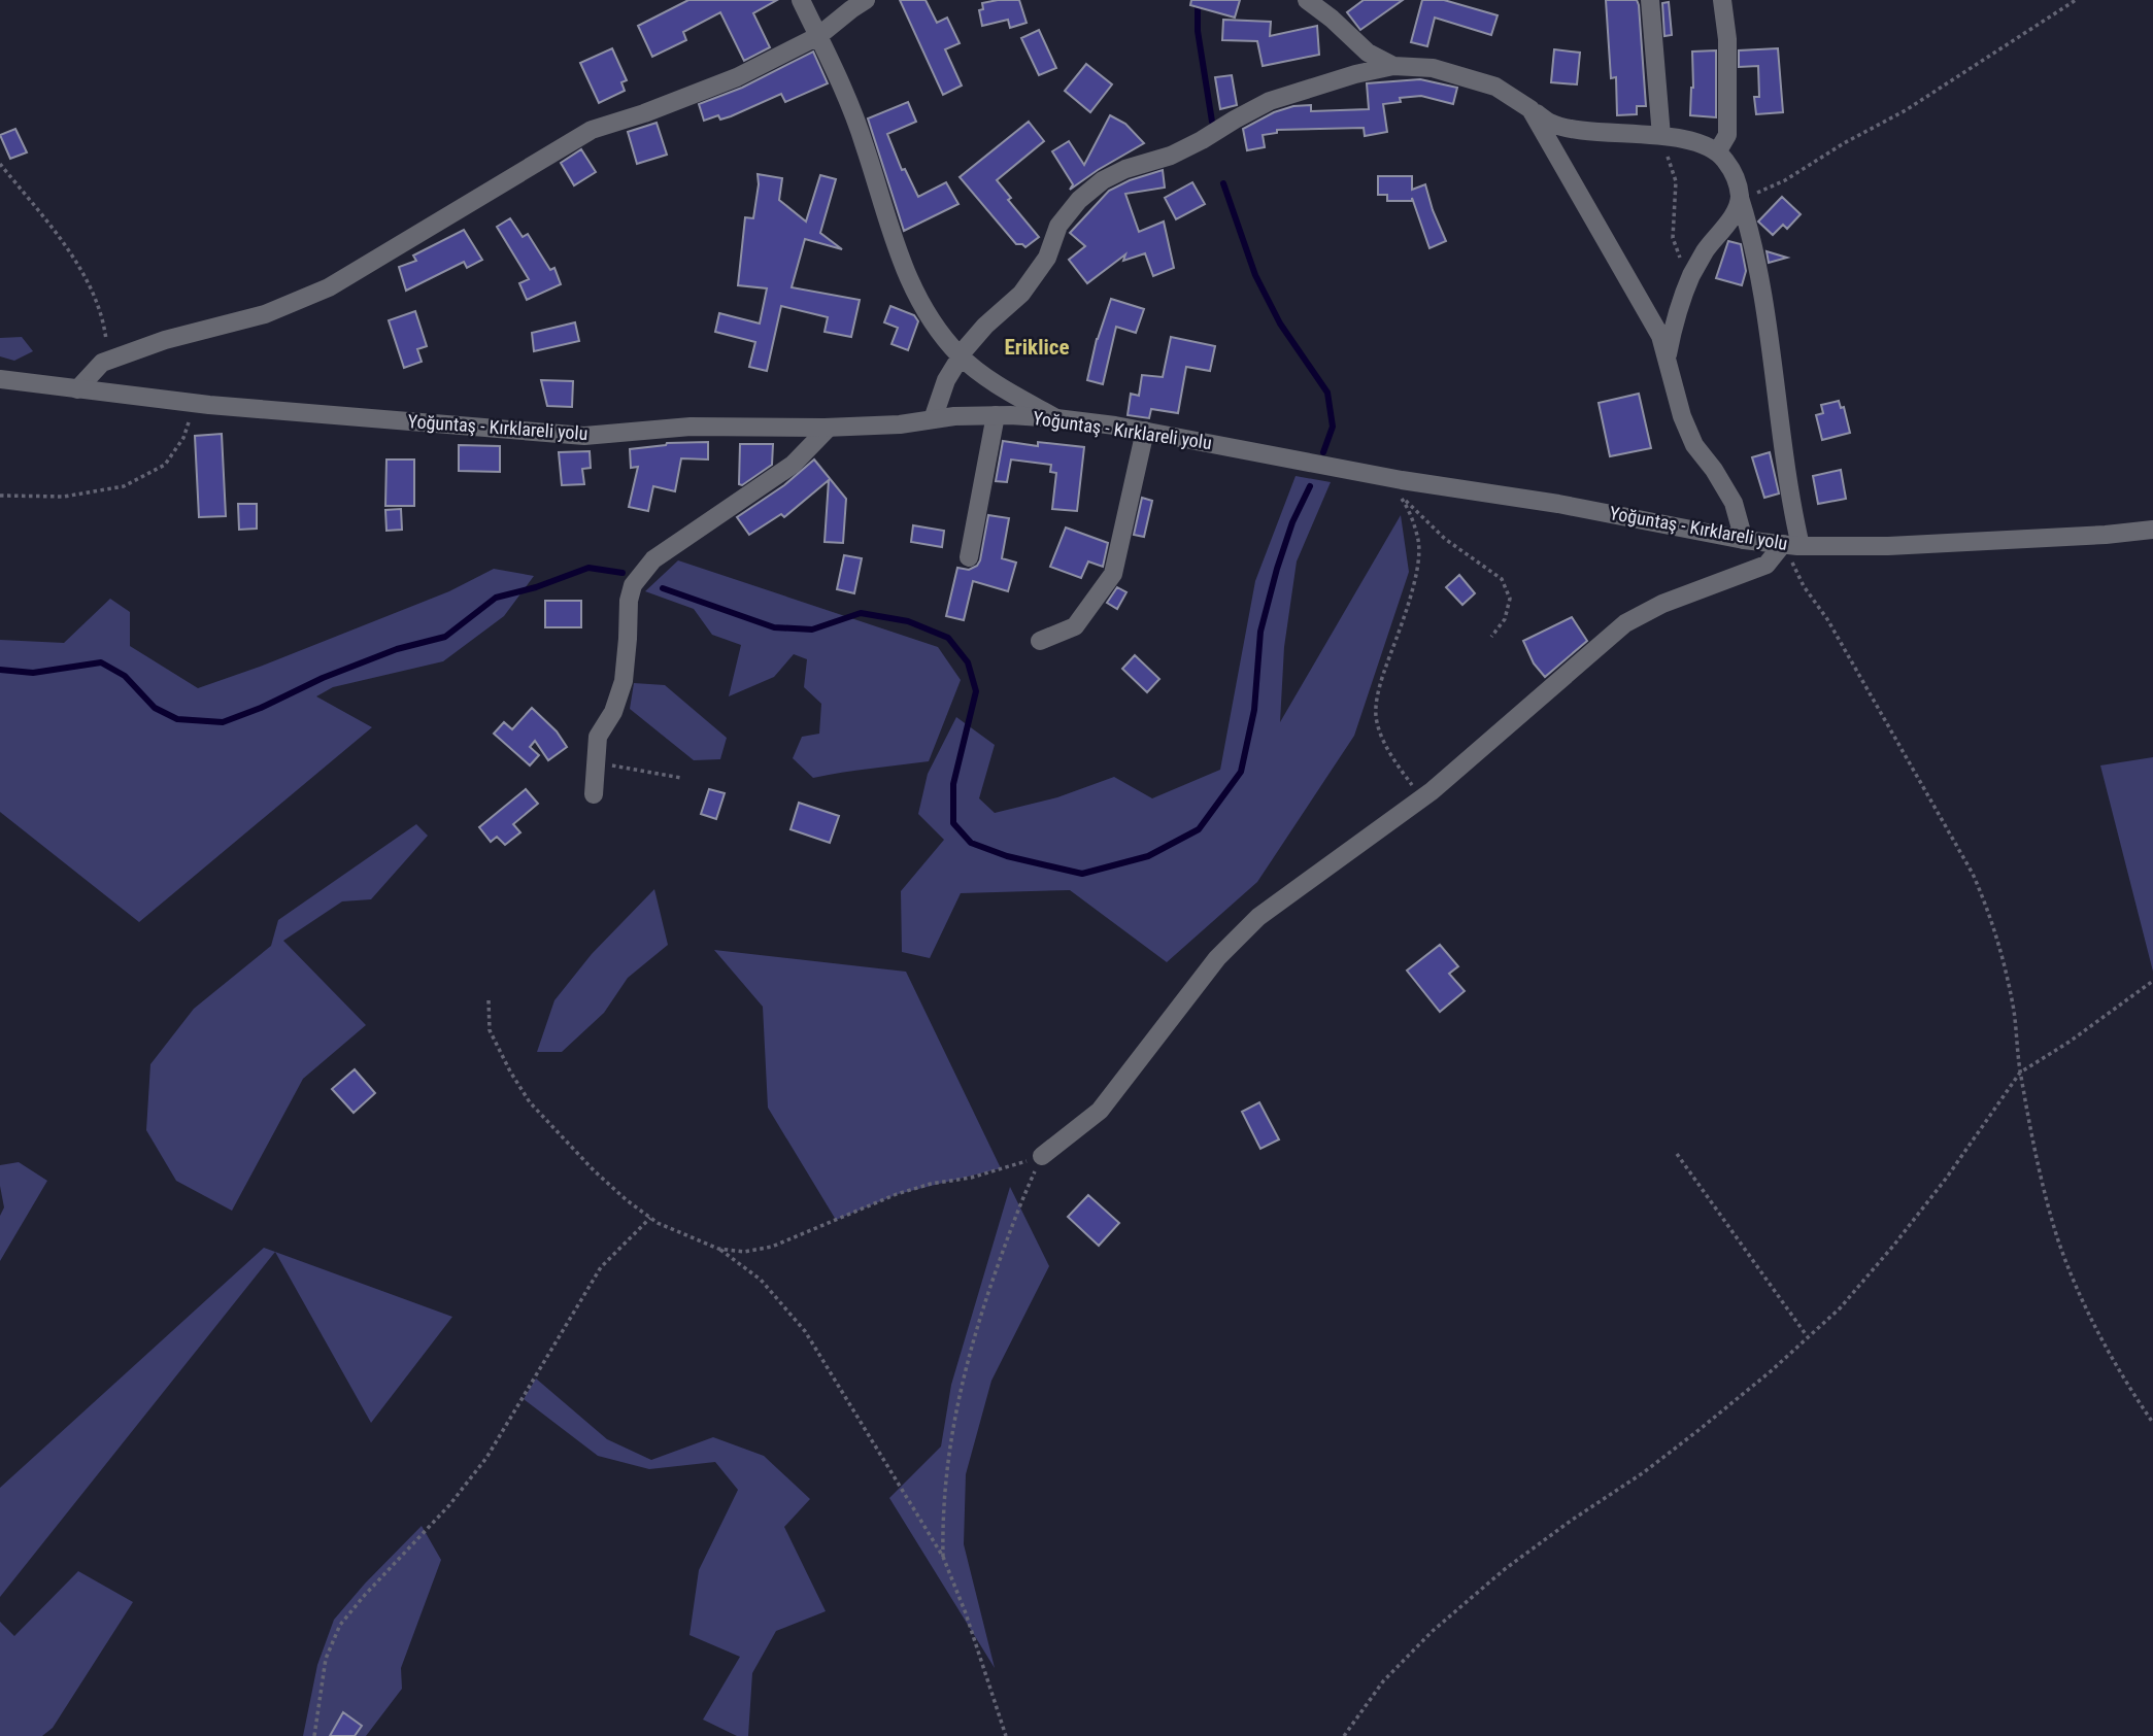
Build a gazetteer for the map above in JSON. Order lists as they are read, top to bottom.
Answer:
{
  "streets": {
    "street": ["Yoğuntaş - Kırklareli yolu"]
  },
  "districts": ["Eriklice"]
}
